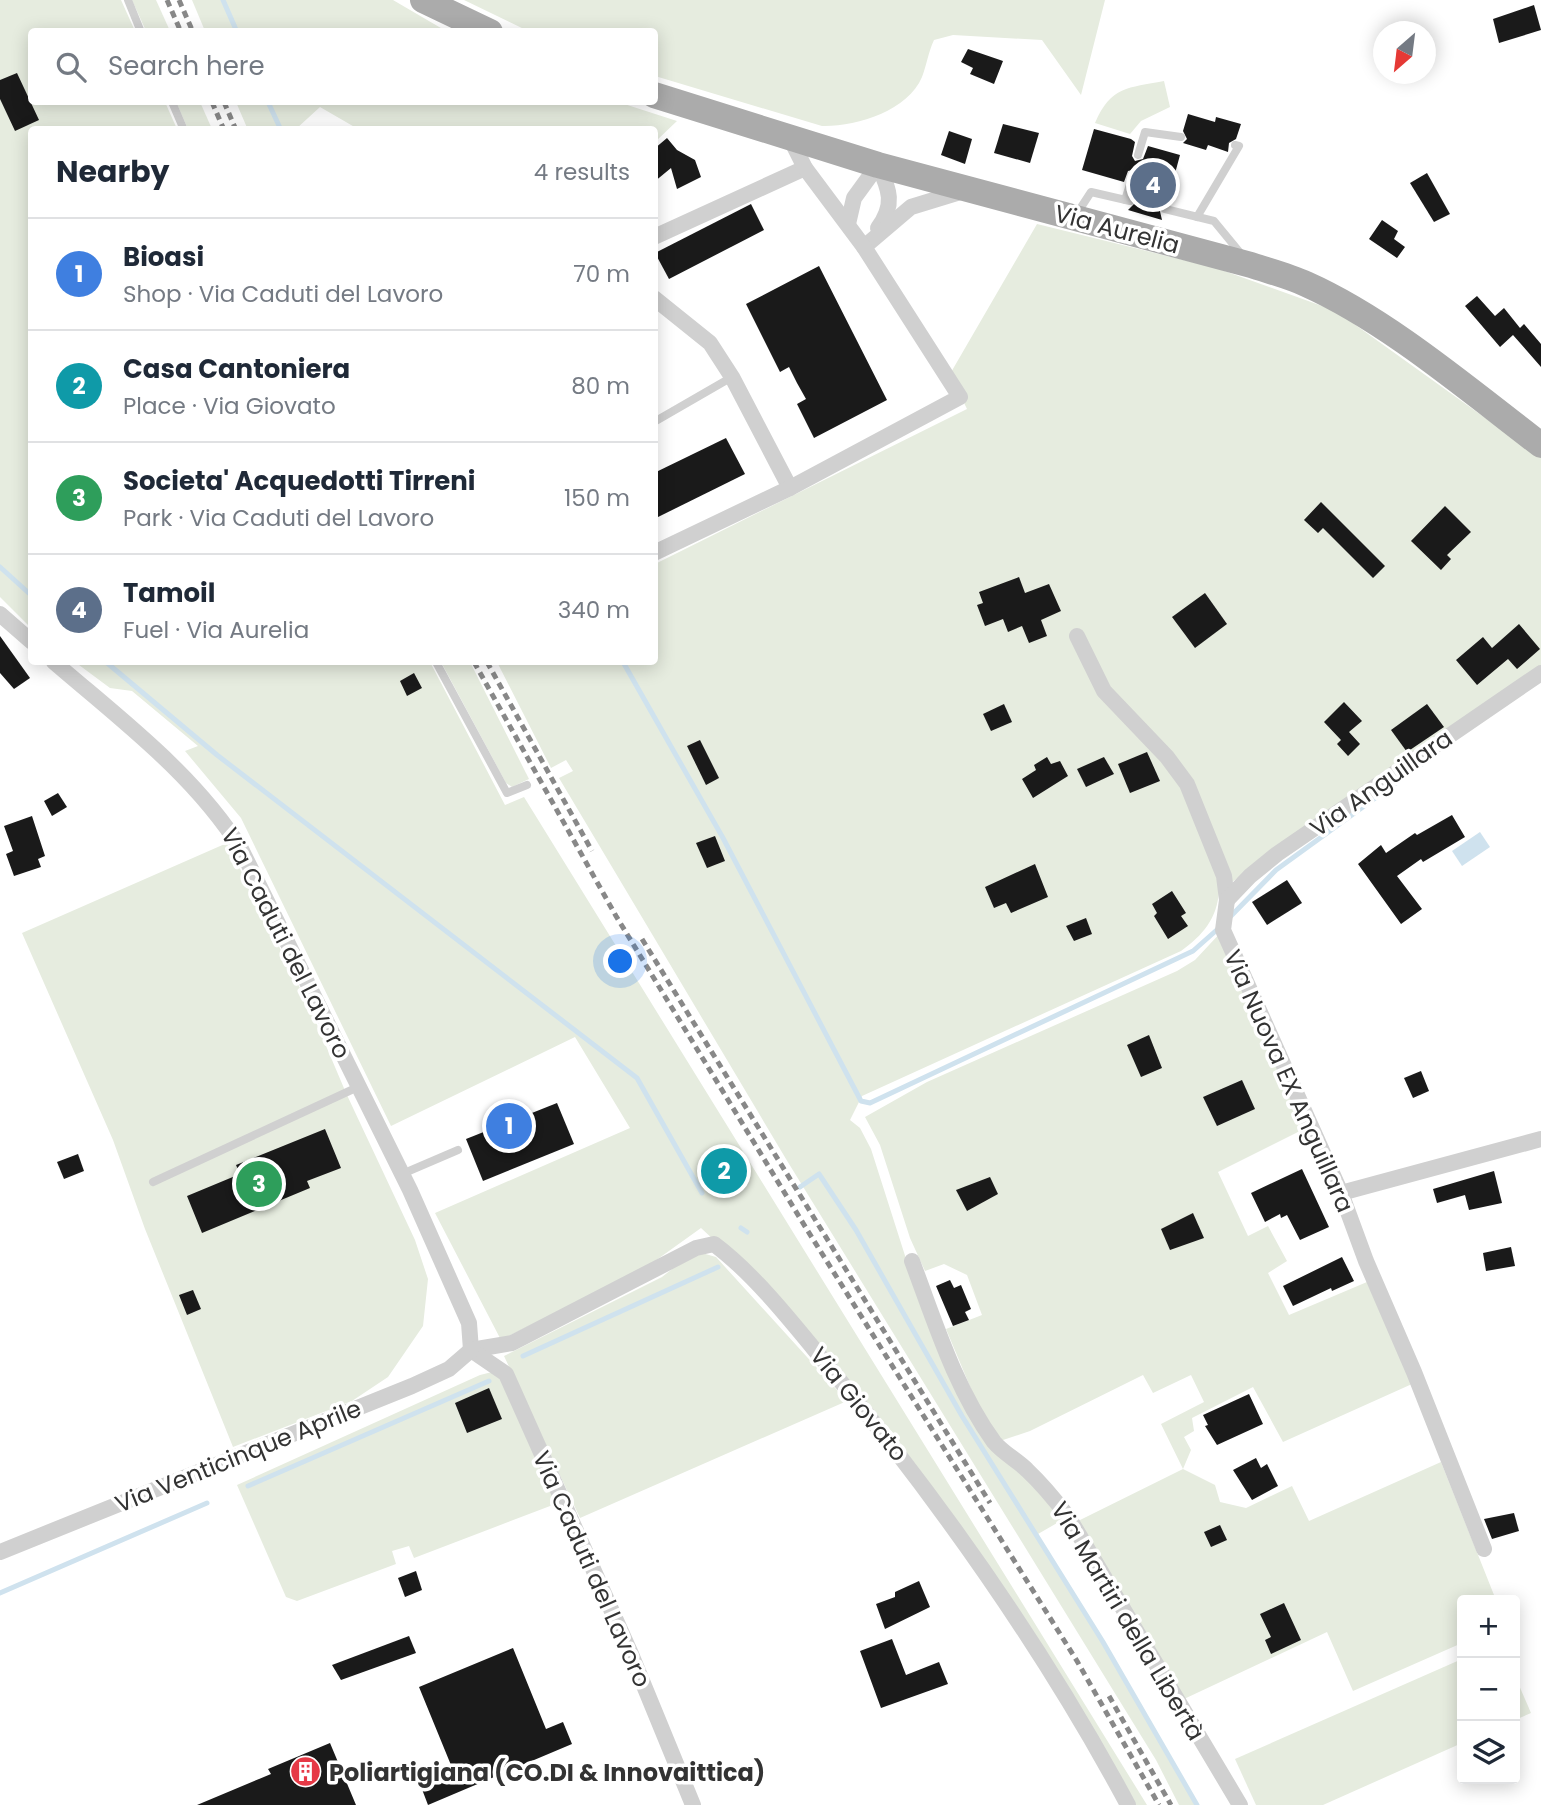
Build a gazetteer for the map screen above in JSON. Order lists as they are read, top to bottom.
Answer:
{
  "streets": {
    "main road": ["Via Aurelia"],
    "street": [
      "Via Anguillara",
      "Via Caduti del Lavoro",
      "Via Nuova EX Anguillara",
      "Via Giovato",
      "Via Venticinque Aprile",
      "Via Martiri della Libertà"
    ]
  },
  "crossings": [
    ["Via Anguillara", "Via Nuova EX Anguillara"],
    ["Via Caduti del Lavoro", "Via Giovato"],
    ["Via Caduti del Lavoro", "Via Venticinque Aprile"],
    ["Via Giovato", "Via Venticinque Aprile"]
  ],
  "places": {
    "building": ["Poliartigiana (CO.DI & Innovaittica)"]
  },
  "north": "bottom left",
  "page": {
    "search": "Search here",
    "heading": ["Nearby", "4 results"],
    "pins": [
      "4",
      "1",
      "2",
      "3"
    ],
    "list": [
      {
        "mark": "1",
        "name": "Bioasi",
        "note": "Shop · Via Caduti del Lavoro",
        "value": "70 m"
      },
      {
        "mark": "2",
        "name": "Casa Cantoniera",
        "note": "Place · Via Giovato",
        "value": "80 m"
      },
      {
        "mark": "3",
        "name": "Societa' Acquedotti Tirreni",
        "note": "Park · Via Caduti del Lavoro",
        "value": "150 m"
      },
      {
        "mark": "4",
        "name": "Tamoil",
        "note": "Fuel · Via Aurelia",
        "value": "340 m"
      }
    ],
    "map_buttons": ["+", "−"]
  }
}
